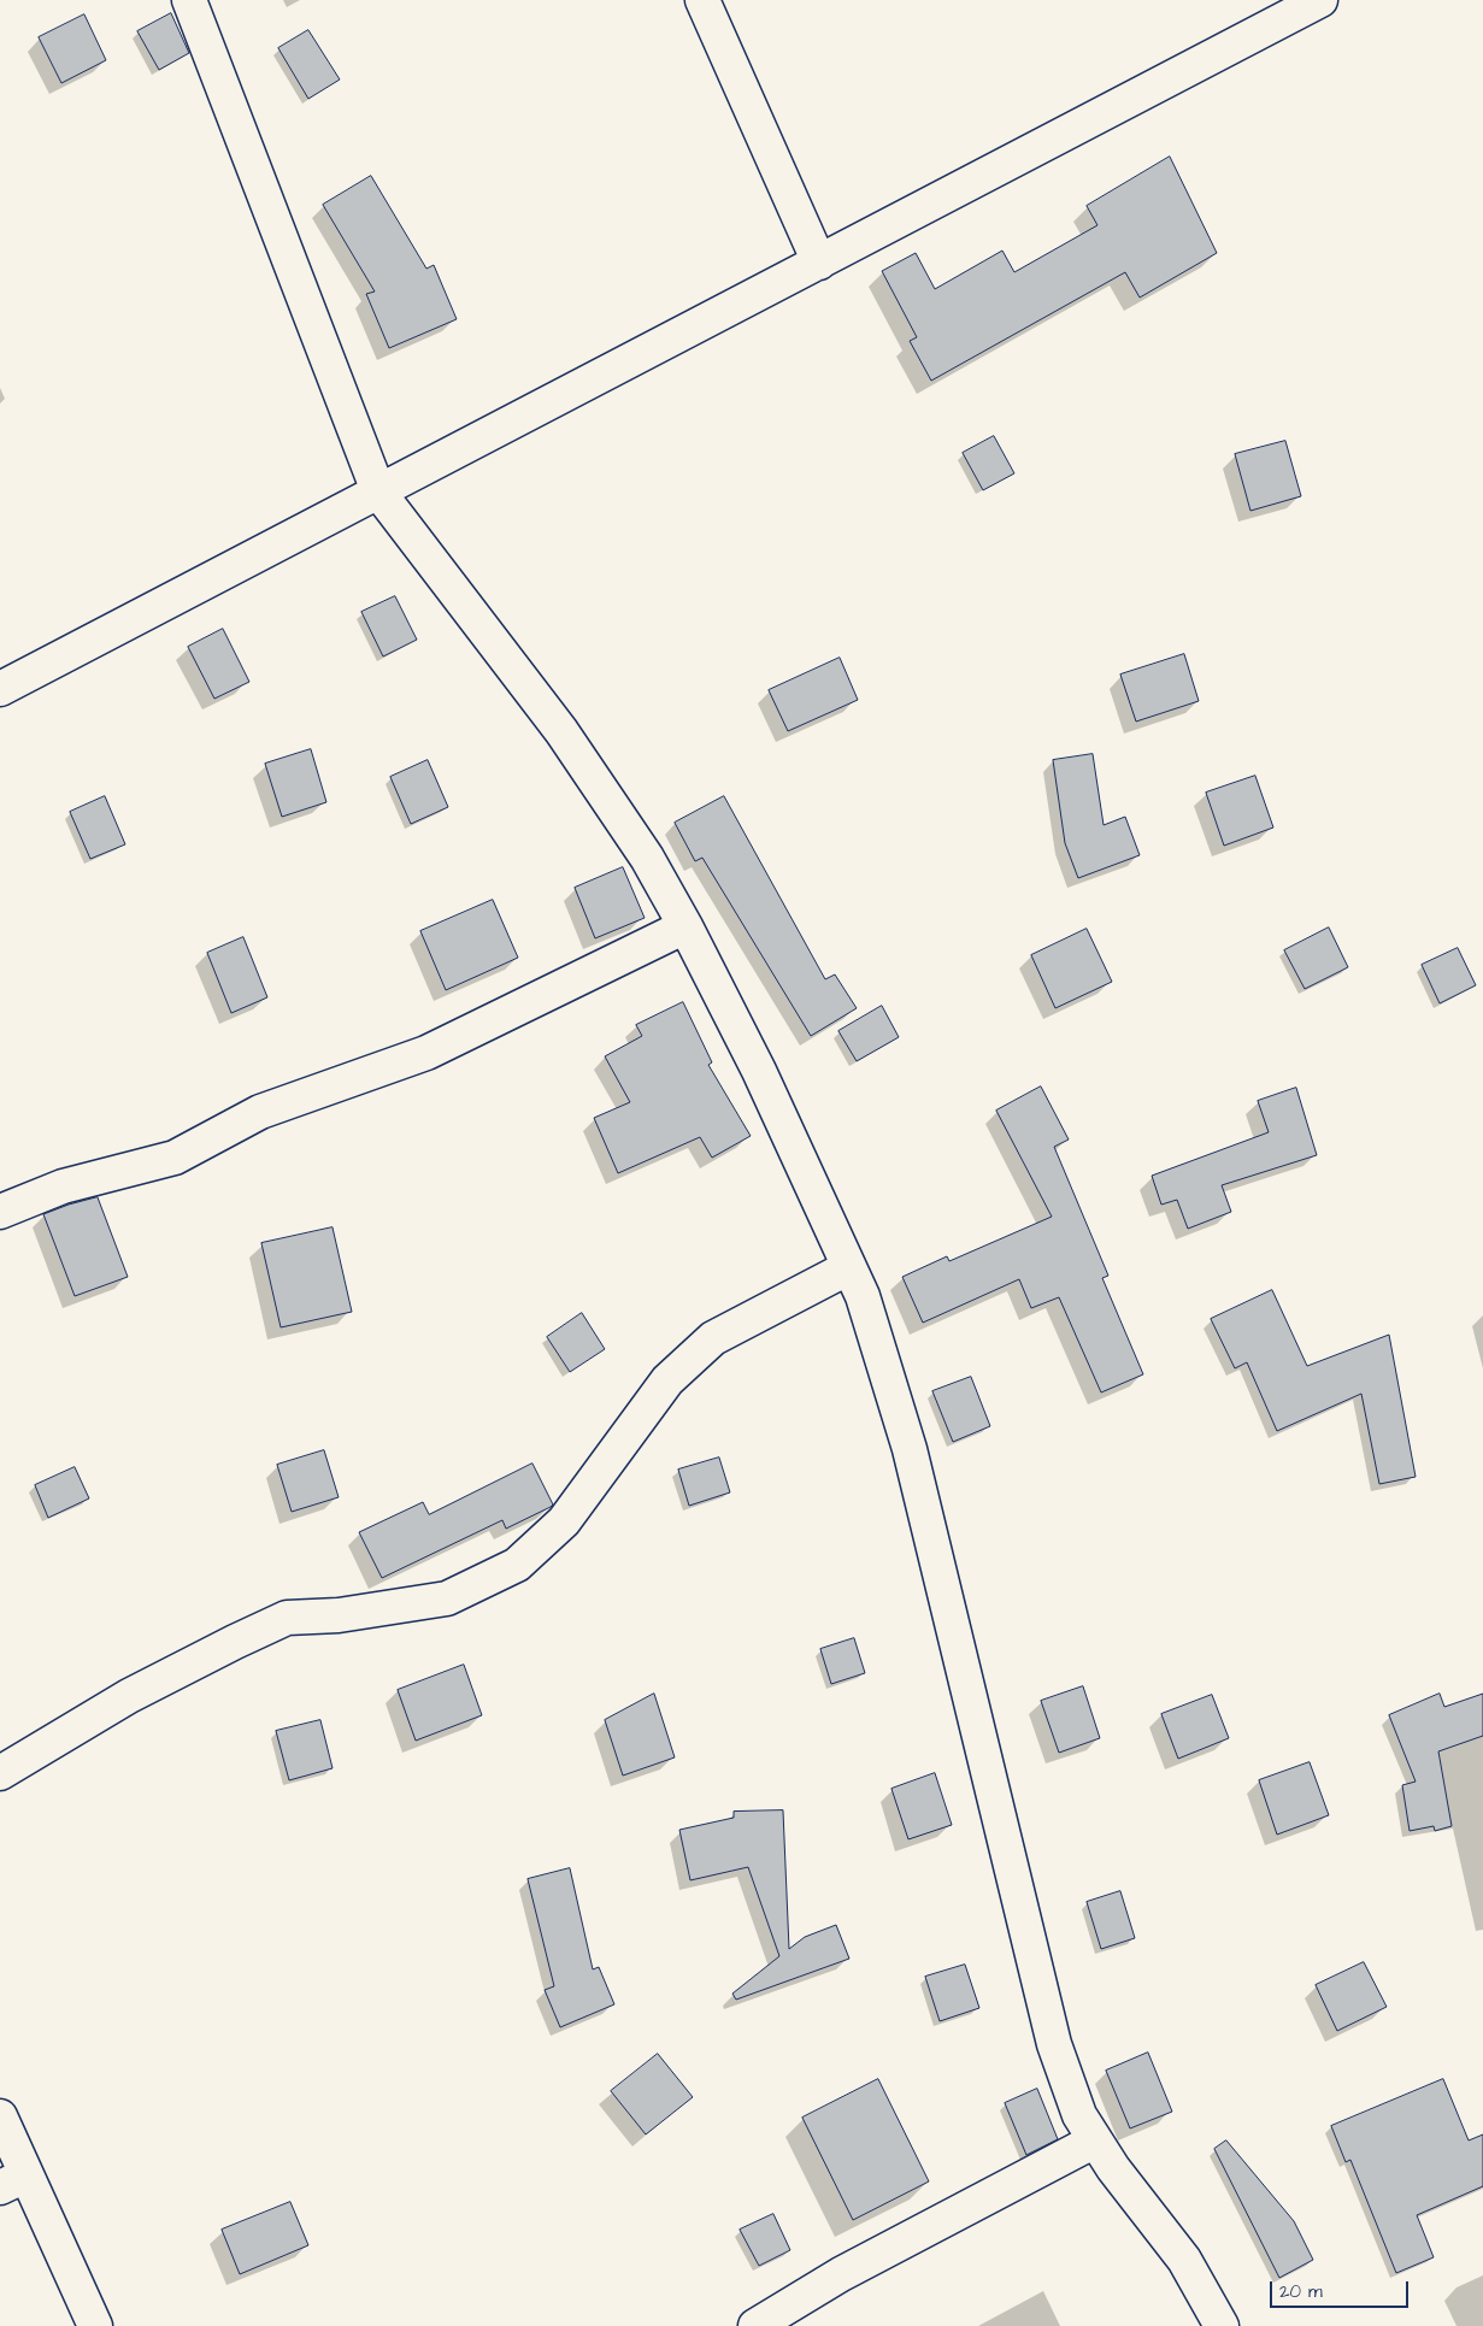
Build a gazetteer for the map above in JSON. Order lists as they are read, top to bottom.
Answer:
{
  "scale_bar": "20 m"
}
